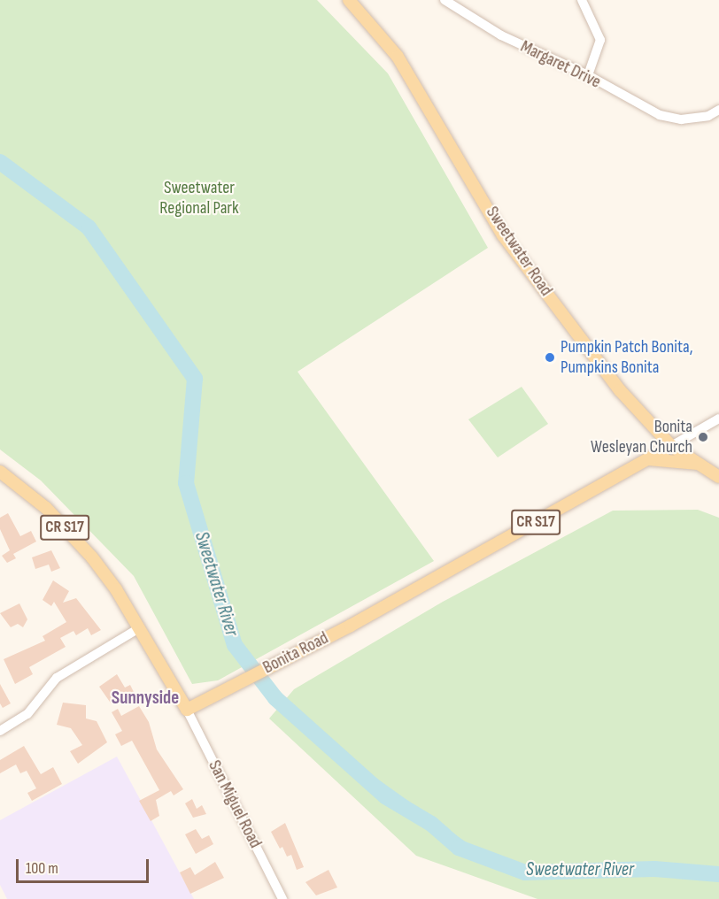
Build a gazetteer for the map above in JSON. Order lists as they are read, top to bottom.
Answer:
{
  "streets": {
    "main road": ["Sweetwater Road", "CR S17", "Bonita Road"],
    "street": ["Margaret Drive", "San Miguel Road"]
  },
  "crossings": [
    ["Sweetwater Road", "Bonita Road"],
    ["CR S17", "Bonita Road"],
    ["CR S17", "San Miguel Road"],
    ["Bonita Road", "San Miguel Road"]
  ],
  "districts": ["Sunnyside"],
  "water": ["Sweetwater River"],
  "parks": ["Sweetwater Regional Park"],
  "places": ["Pumpkin Patch Bonita, Pumpkins Bonita", "Bonita Wesleyan Church"],
  "scale_bar": "100 m"
}
